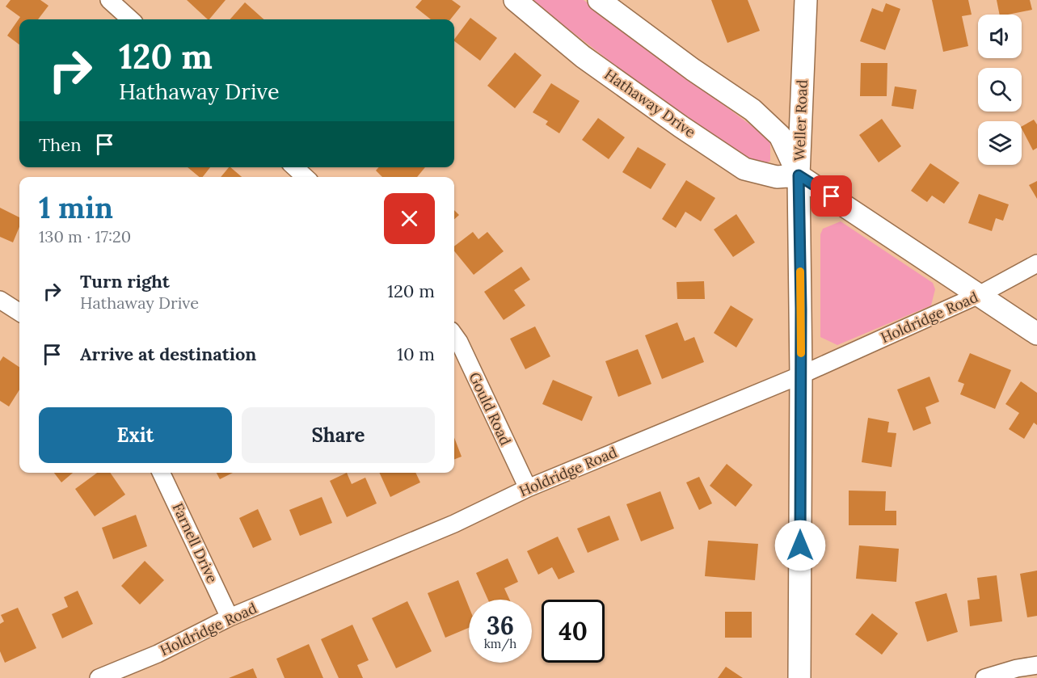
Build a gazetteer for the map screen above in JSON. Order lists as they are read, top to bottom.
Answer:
{
  "streets": {
    "street": [
      "Hathaway Drive",
      "Weller Road",
      "Holdridge Road",
      "Gould Road",
      "Farnell Drive"
    ]
  },
  "crossings": [
    ["Hathaway Drive", "Weller Road"],
    ["Weller Road", "Holdridge Road"],
    ["Holdridge Road", "Gould Road"],
    ["Holdridge Road", "Farnell Drive"]
  ],
  "page": {
    "turn": ["120 m", "Hathaway Drive"],
    "then": "Then",
    "heading": ["1 min", "130 m · 17:20"],
    "list": [
      {
        "name": "Turn right",
        "note": "Hathaway Drive",
        "value": "120 m"
      },
      {
        "name": "Arrive at destination",
        "value": "10 m"
      }
    ],
    "buttons": ["Exit", "Share"],
    "speed": "36 km/h",
    "limit": "40"
  }
}
